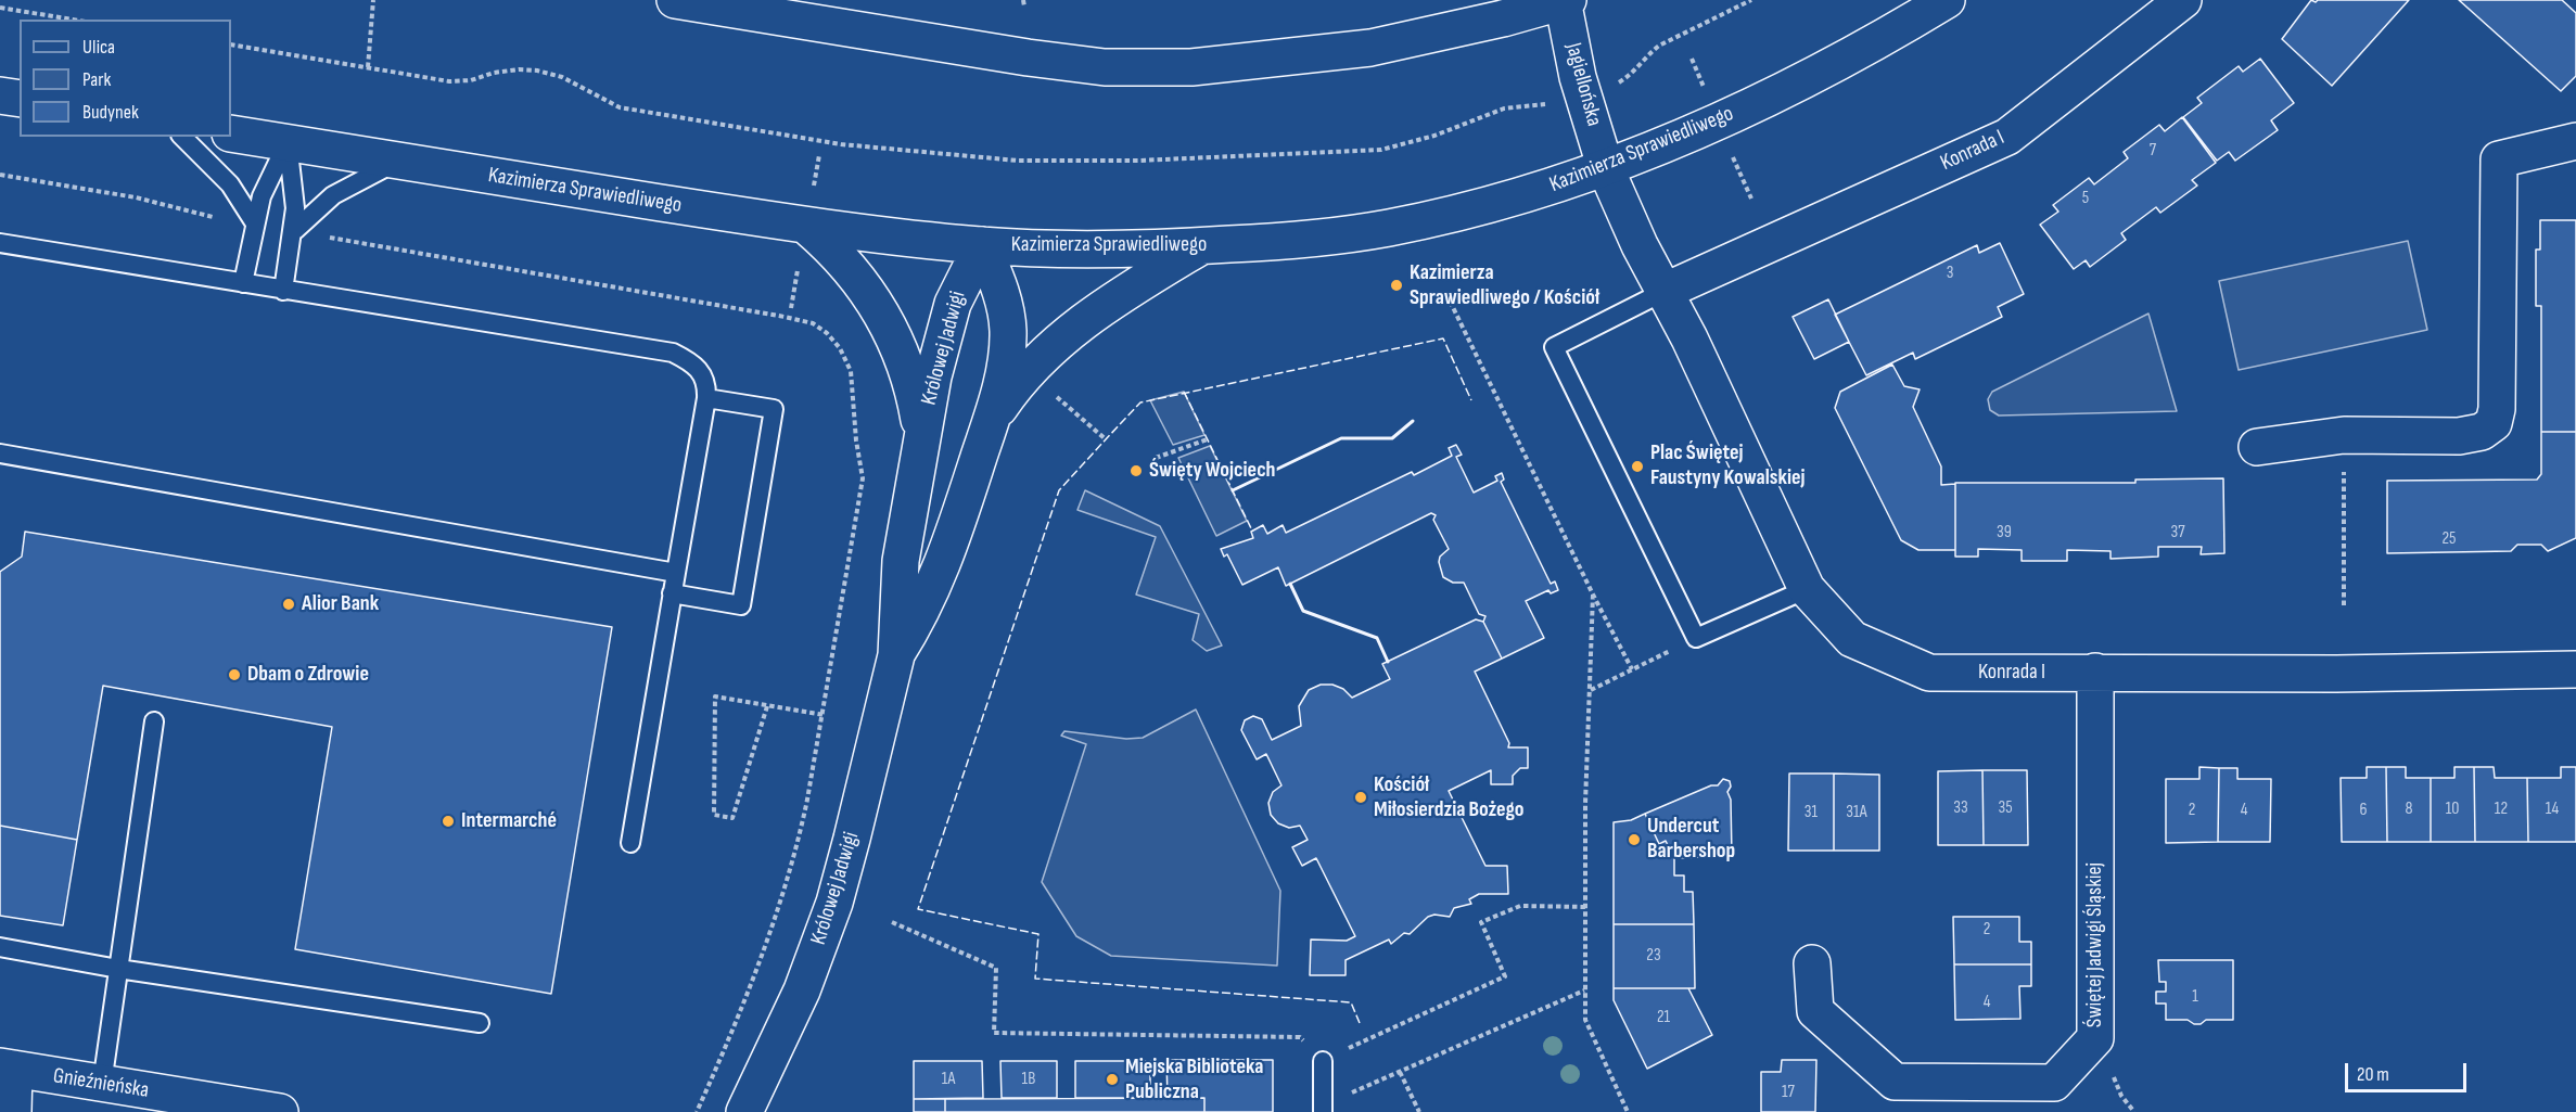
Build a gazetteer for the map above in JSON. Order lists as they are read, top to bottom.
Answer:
{
  "streets": {
    "street": [
      "Jagiellońska",
      "Kazimierza Sprawiedliwego",
      "Konrada I",
      "Królowej Jadwigi",
      "Świętej Jadwigi Śląskiej",
      "Gnieźnieńska"
    ]
  },
  "crossings": [
    ["Jagiellońska", "Kazimierza Sprawiedliwego"],
    ["Jagiellońska", "Konrada I"],
    ["Kazimierza Sprawiedliwego", "Konrada I"],
    ["Kazimierza Sprawiedliwego", "Królowej Jadwigi"],
    ["Konrada I", "Świętej Jadwigi Śląskiej"]
  ],
  "places": [
    "Kazimierza Sprawiedliwego / Kościół",
    "Plac Świętej Faustyny Kowalskiej",
    "Święty Wojciech",
    "Alior Bank",
    "Dbam o Zdrowie",
    "Kościół Miłosierdzia Bożego",
    "Intermarché",
    "Undercut Barbershop",
    "Miejska Biblioteka Publiczna"
  ],
  "house_numbers": [
    "7",
    "5",
    "3",
    "39",
    "37",
    "25",
    "33",
    "35",
    "8",
    "10",
    "12",
    "14",
    "2",
    "4",
    "6",
    "31",
    "31A",
    "2",
    "23",
    "1",
    "4",
    "21",
    "1A",
    "1B",
    "17"
  ],
  "legend": ["Ulica", "Park", "Budynek"],
  "scale_bar": "20 m"
}
